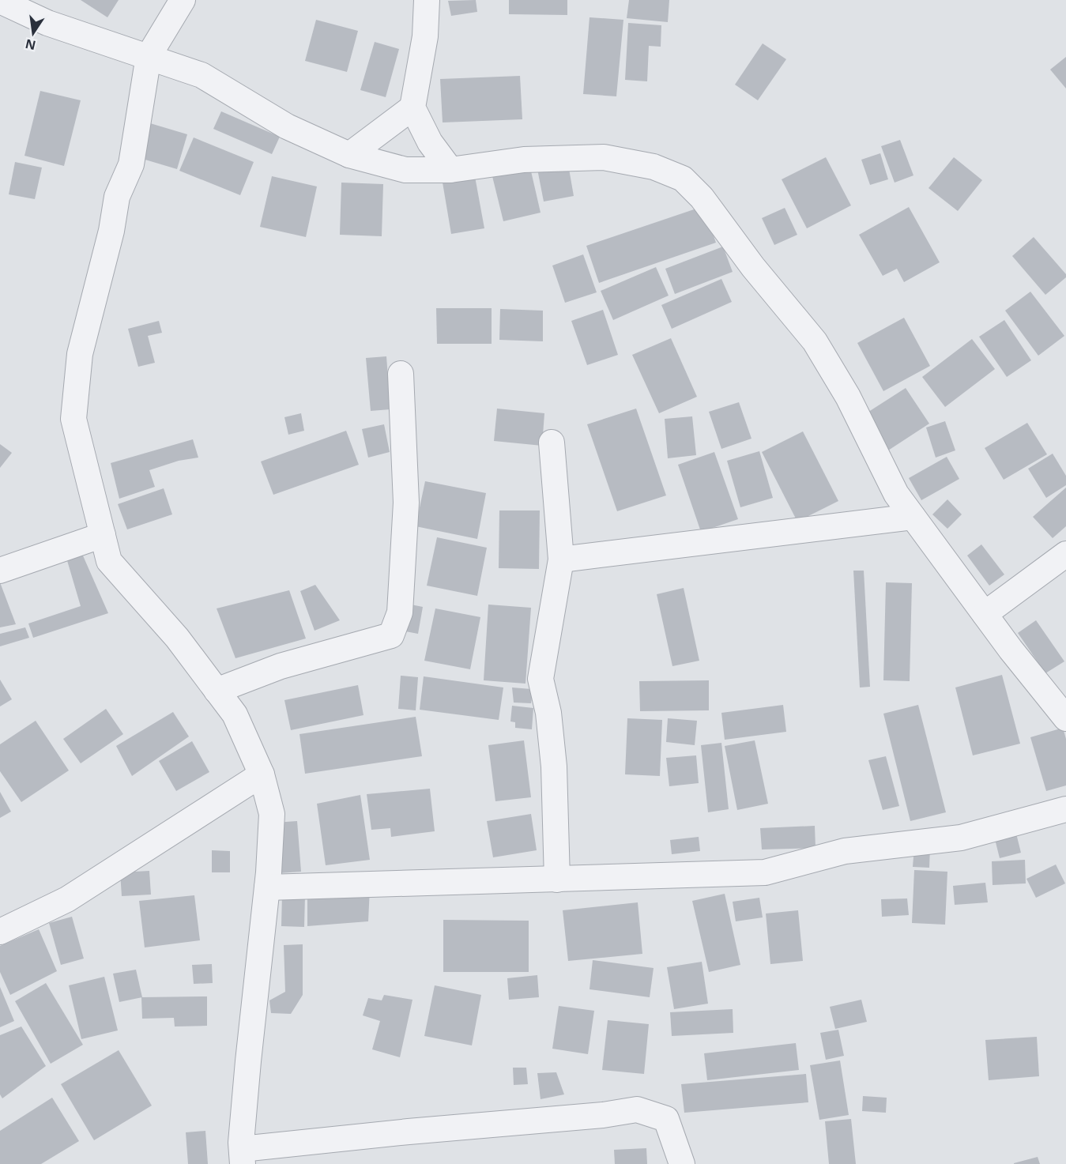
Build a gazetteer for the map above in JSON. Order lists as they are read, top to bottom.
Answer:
{
  "north": "bottom"
}
